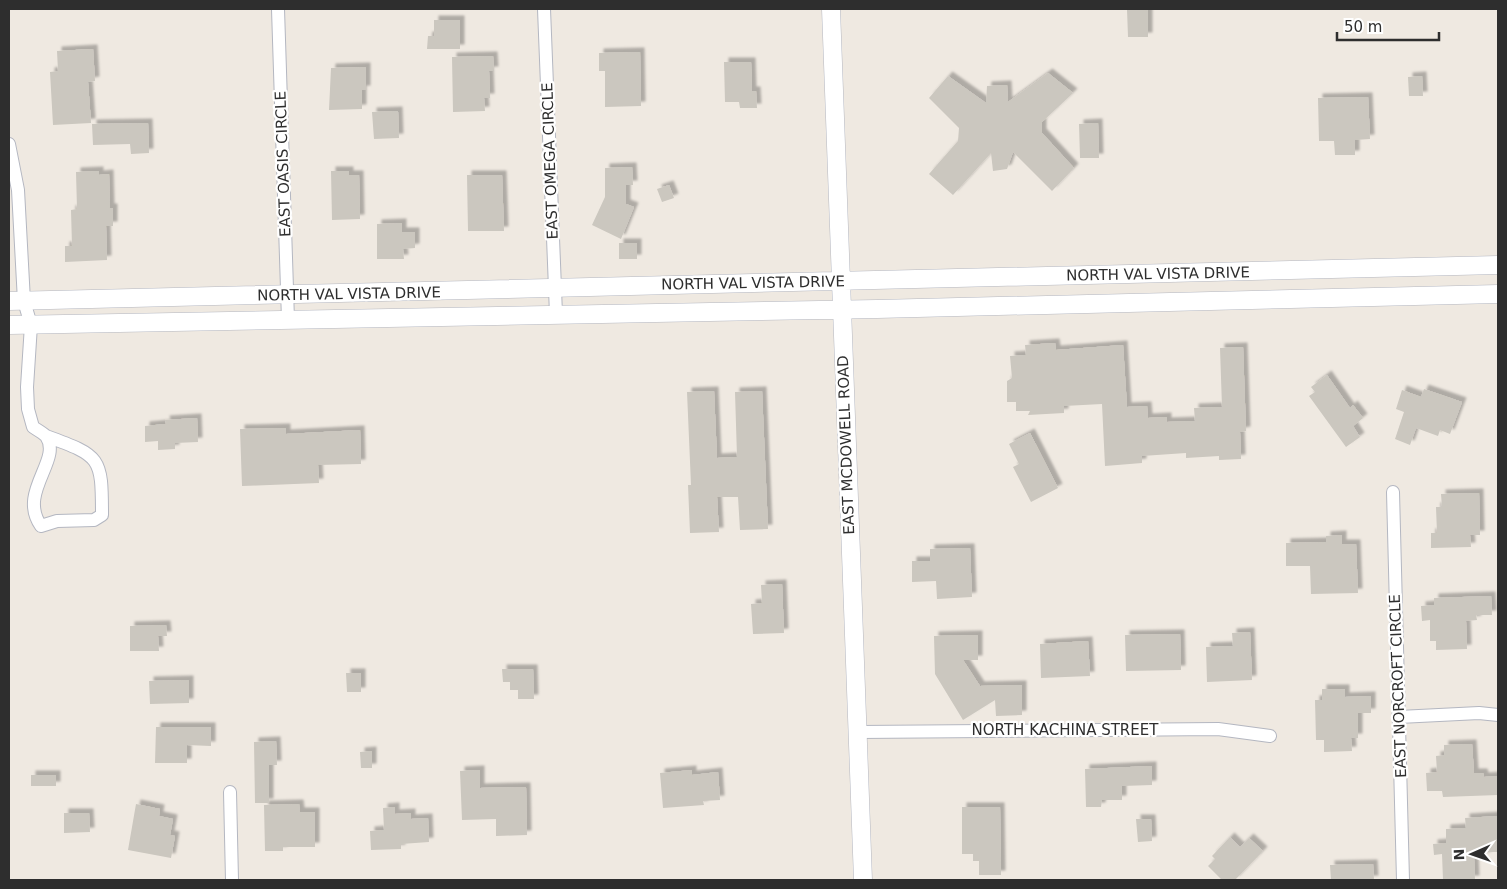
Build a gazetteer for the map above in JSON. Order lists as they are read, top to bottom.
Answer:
{
  "streets": {
    "main road": ["NORTH VAL VISTA DRIVE", "EAST MCDOWELL ROAD"],
    "street": [
      "EAST OMEGA CIRCLE",
      "EAST OASIS CIRCLE",
      "EAST NORCROFT CIRCLE",
      "NORTH KACHINA STREET"
    ]
  },
  "crossings": [
    ["EAST OMEGA CIRCLE", "NORTH VAL VISTA DRIVE"],
    ["EAST OASIS CIRCLE", "NORTH VAL VISTA DRIVE"],
    ["NORTH VAL VISTA DRIVE", "EAST MCDOWELL ROAD"],
    ["EAST MCDOWELL ROAD", "NORTH KACHINA STREET"]
  ],
  "scale_bar": "50 m",
  "north": "left"
}
